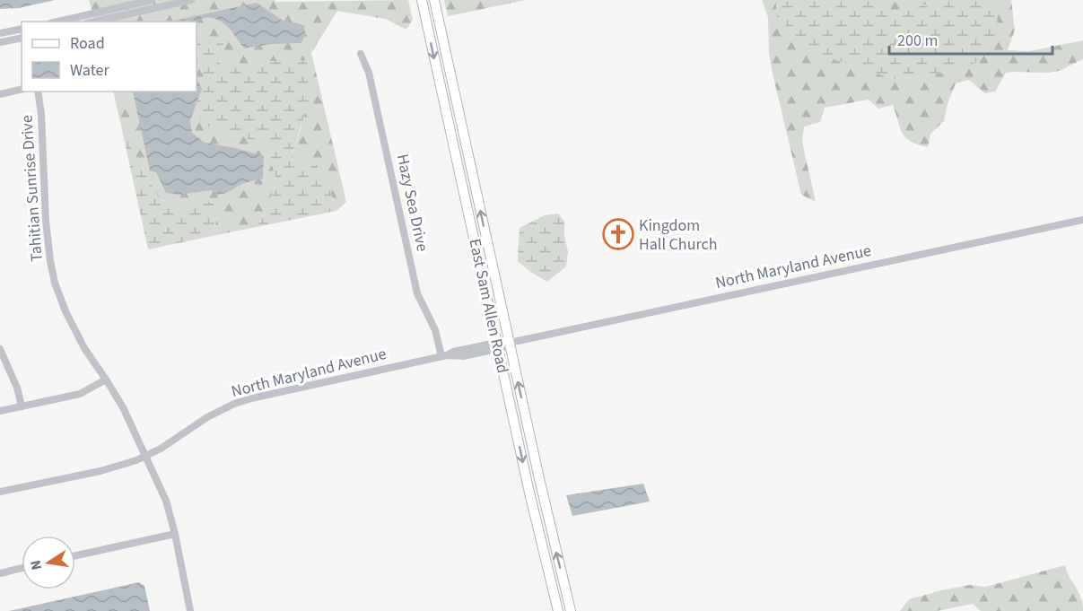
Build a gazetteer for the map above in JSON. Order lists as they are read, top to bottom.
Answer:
{
  "streets": {
    "main road": ["East Sam Allen Road"],
    "street": ["Tahitian Sunrise Drive", "Hazy Sea Drive", "North Maryland Avenue"]
  },
  "crossings": [
    ["Tahitian Sunrise Drive", "North Maryland Avenue"],
    ["Hazy Sea Drive", "North Maryland Avenue"],
    ["North Maryland Avenue", "East Sam Allen Road"]
  ],
  "places": {
    "church": ["Kingdom Hall Church"]
  },
  "legend": ["Road", "Water"],
  "scale_bar": "200 m",
  "north": "left"
}
